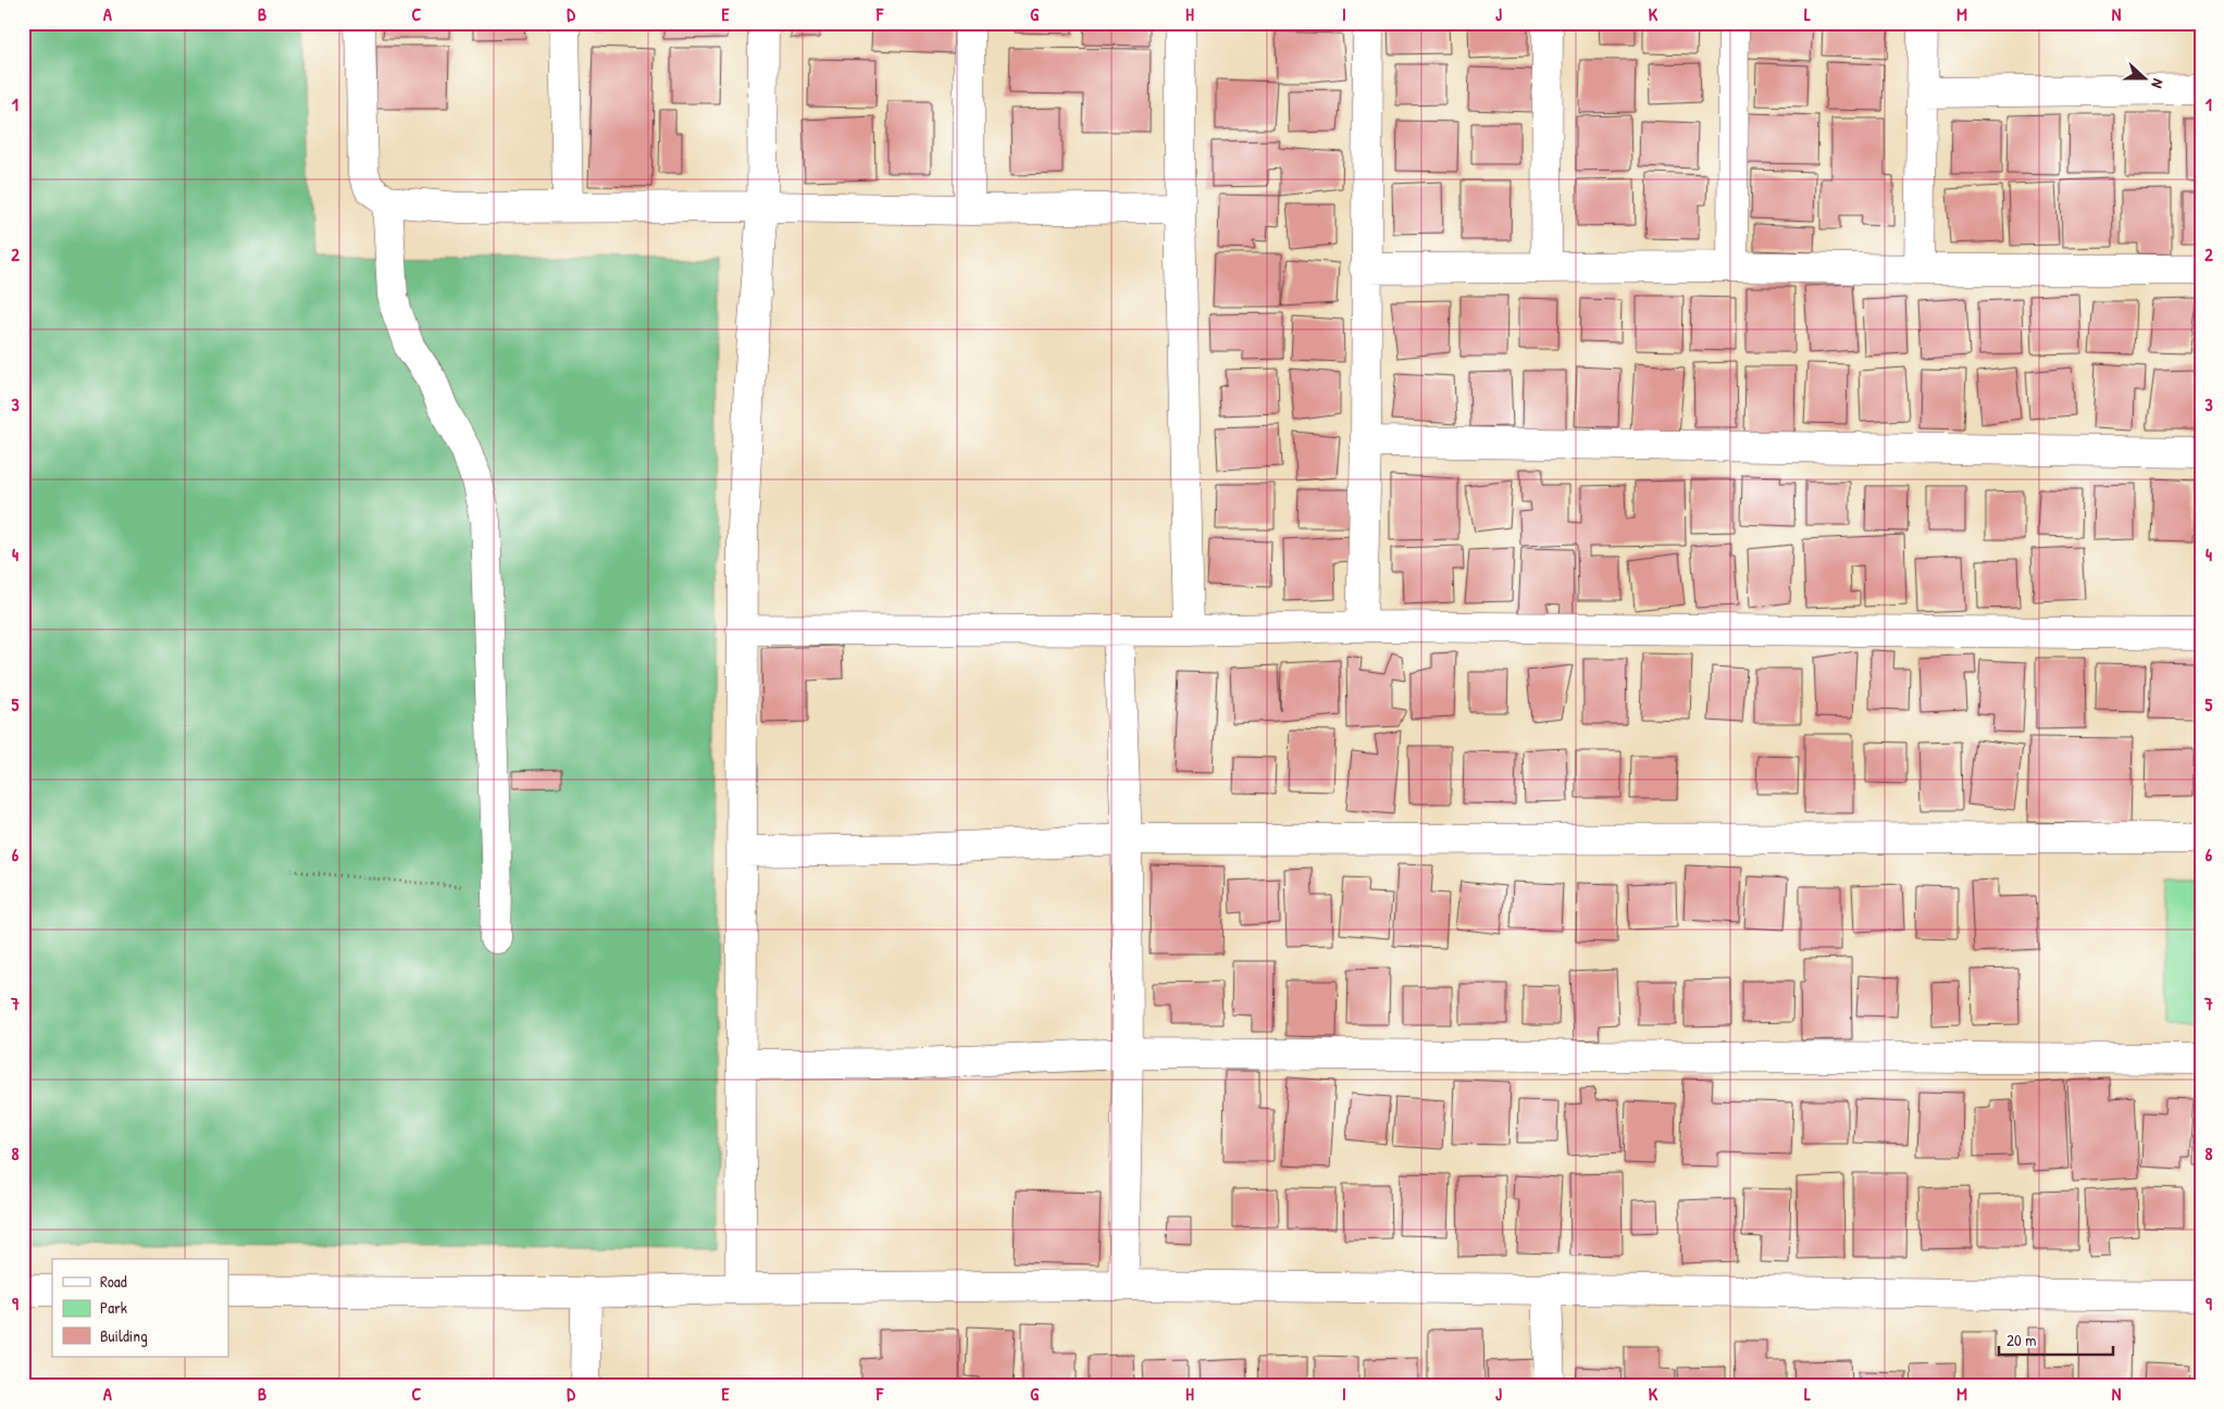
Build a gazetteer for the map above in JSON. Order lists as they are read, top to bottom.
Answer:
{
  "legend": ["Road", "Park", "Building"],
  "scale_bar": "20 m",
  "north": "right",
  "grid": {
    "columns": [
      "A",
      "B",
      "C",
      "D",
      "E",
      "F",
      "G",
      "H",
      "I",
      "J",
      "K",
      "L",
      "M",
      "N"
    ],
    "rows": [
      "1",
      "2",
      "3",
      "4",
      "5",
      "6",
      "7",
      "8",
      "9"
    ]
  }
}
